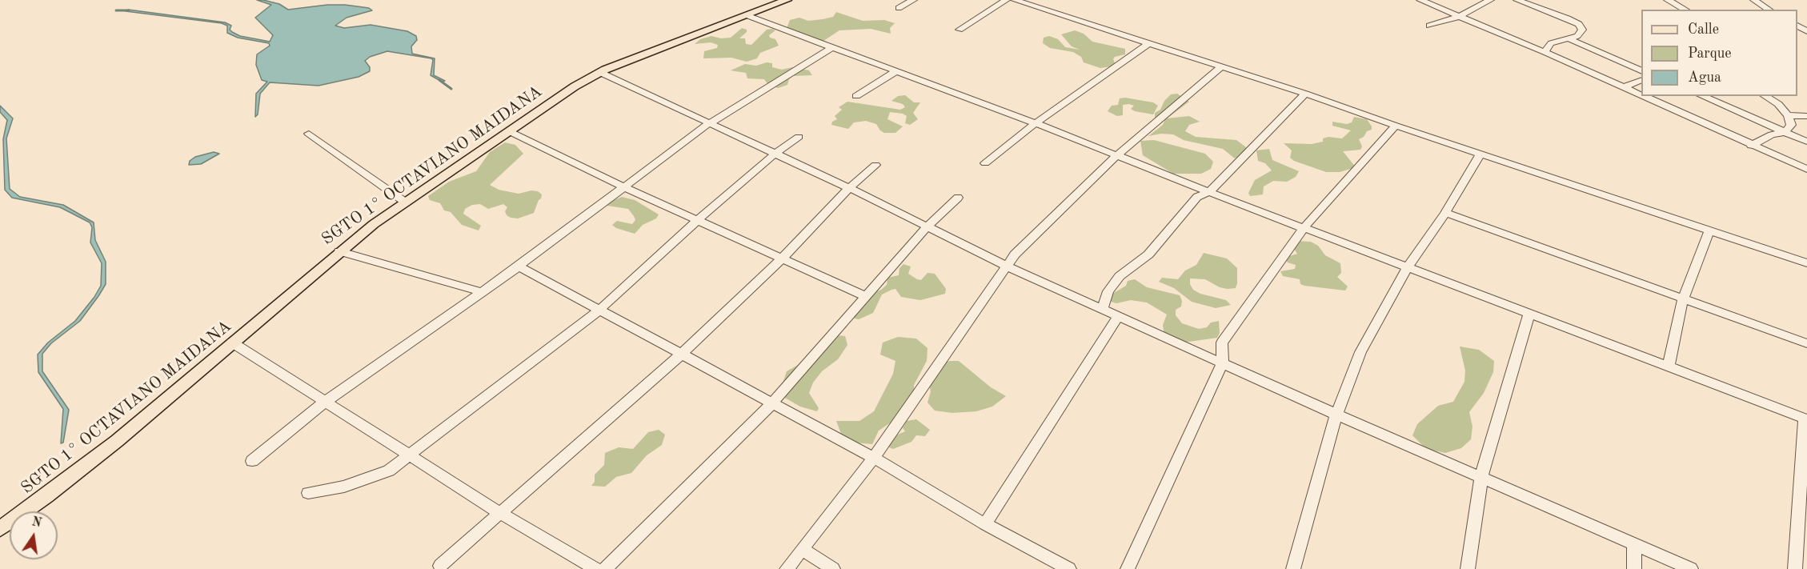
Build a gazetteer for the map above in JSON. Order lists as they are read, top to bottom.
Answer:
{
  "streets": {
    "main road": ["SGTO 1° OCTAVIANO MAIDANA"]
  },
  "legend": ["Calle", "Parque", "Agua"],
  "north": "top"
}
